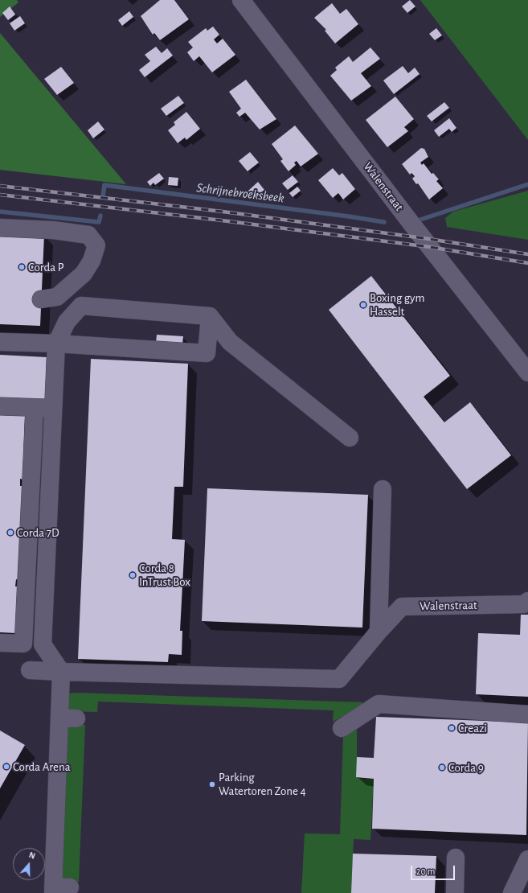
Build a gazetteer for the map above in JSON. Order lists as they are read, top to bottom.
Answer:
{
  "streets": {
    "street": ["Walenstraat"]
  },
  "water": ["Schrijnebroeksbeek"],
  "places": [
    "Corda P",
    "Boxing gym Hasselt",
    "Corda 7D",
    "Corda 8 InTrust Box",
    "Creazi",
    "Corda Arena",
    "Corda 9",
    "Parking Watertoren Zone 4"
  ],
  "scale_bar": "20 m",
  "north": "top"
}
